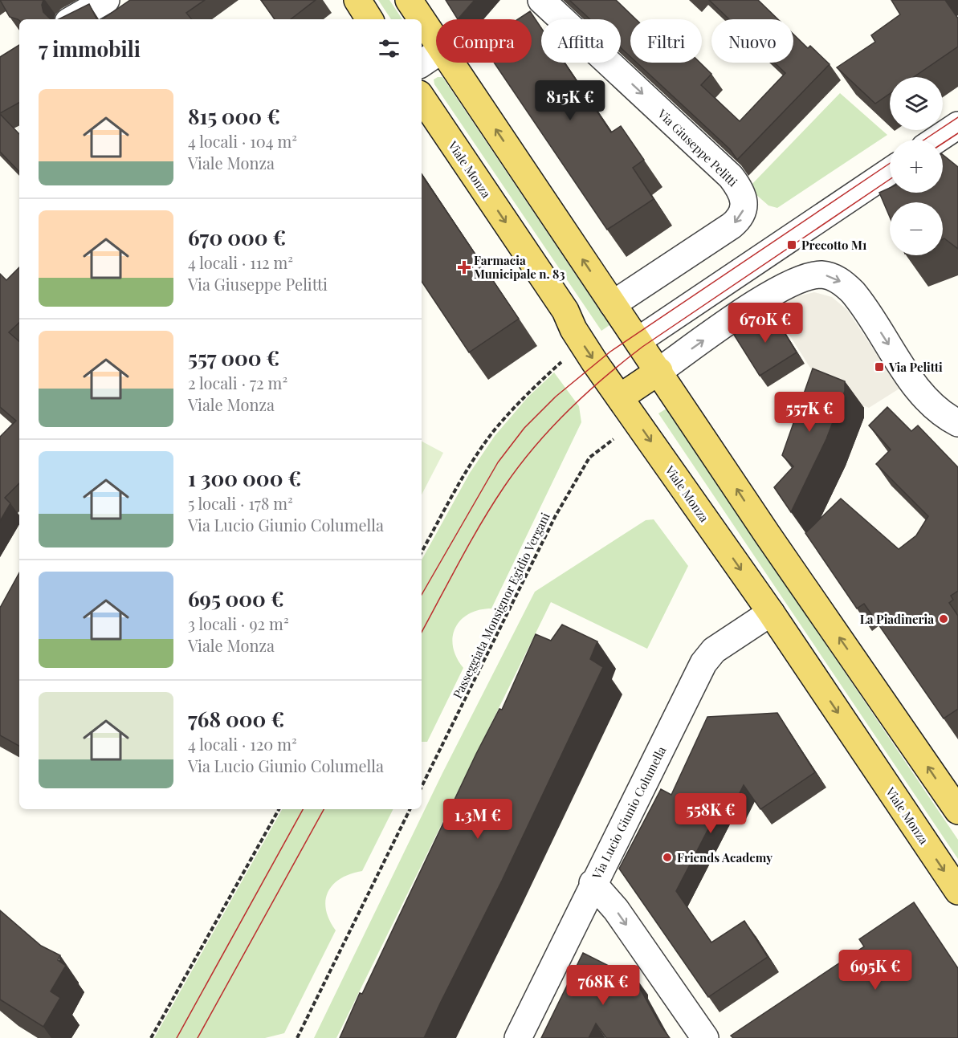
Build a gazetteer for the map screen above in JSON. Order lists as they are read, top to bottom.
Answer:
{
  "streets": {
    "main road": ["Viale Monza"],
    "street": ["Via Giuseppe Pelitti", "Via Lucio Giunio Columella"],
    "path": ["Passeggiata Monsignor Egidio Vergani"]
  },
  "crossings": [
    ["Viale Monza", "Via Lucio Giunio Columella"]
  ],
  "places": {
    "transit": ["Precotto M1", "Via Pelitti"],
    "health": ["Farmacia Municipale n. 83"],
    "other": ["La Piadineria", "Friends Academy"]
  },
  "page": {
    "chip": [
      "Compra",
      "Affitta",
      "Filtri",
      "Nuovo"
    ],
    "heading": "7 immobili",
    "map_buttons": ["+", "−"],
    "list": [
      {
        "name": "815 000 €",
        "note": "4 locali · 104 m² · Viale Monza"
      },
      {
        "name": "670 000 €",
        "note": "4 locali · 112 m² · Via Giuseppe Pelitti"
      },
      {
        "name": "557 000 €",
        "note": "2 locali · 72 m² · Viale Monza"
      },
      {
        "name": "1 300 000 €",
        "note": "5 locali · 178 m² · Via Lucio Giunio Columella"
      },
      {
        "name": "695 000 €",
        "note": "3 locali · 92 m² · Viale Monza"
      },
      {
        "name": "768 000 €",
        "note": "4 locali · 120 m² · Via Lucio Giunio Columella"
      }
    ],
    "price": [
      "815K €",
      "670K €",
      "557K €",
      "558K €",
      "1.3M €",
      "695K €",
      "768K €"
    ]
  }
}
